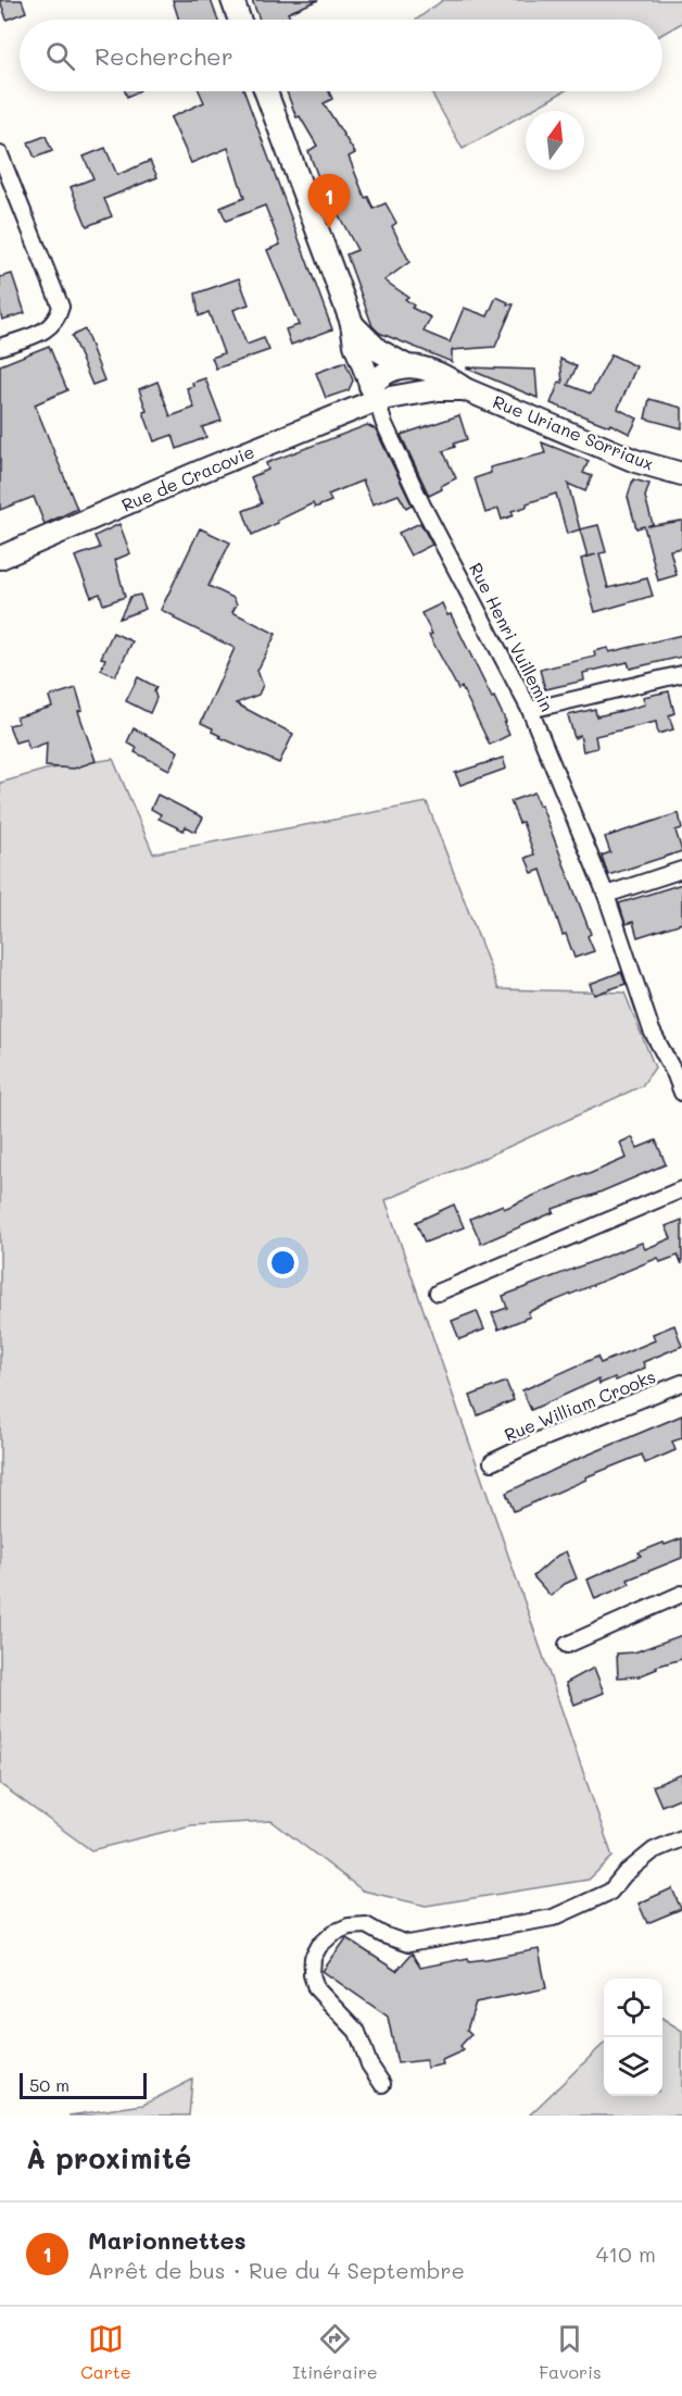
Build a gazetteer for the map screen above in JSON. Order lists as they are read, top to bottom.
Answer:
{
  "streets": {
    "street": [
      "Rue Uriane Sorriaux",
      "Rue de Cracovie",
      "Rue Henri Vuillemin",
      "Rue William Crooks"
    ]
  },
  "crossings": [
    ["Rue Uriane Sorriaux", "Rue de Cracovie"],
    ["Rue Uriane Sorriaux", "Rue Henri Vuillemin"],
    ["Rue de Cracovie", "Rue Henri Vuillemin"]
  ],
  "scale_bar": "50 m",
  "north": "top",
  "page": {
    "search": "Rechercher",
    "pins": "1",
    "scale": "50 m",
    "heading": "À proximité",
    "list": [
      {
        "mark": "1",
        "name": "Marionnettes",
        "note": "Arrêt de bus · Rue du 4 Septembre",
        "value": "410 m"
      }
    ],
    "nav": ["Carte", "Itinéraire", "Favoris"]
  }
}
